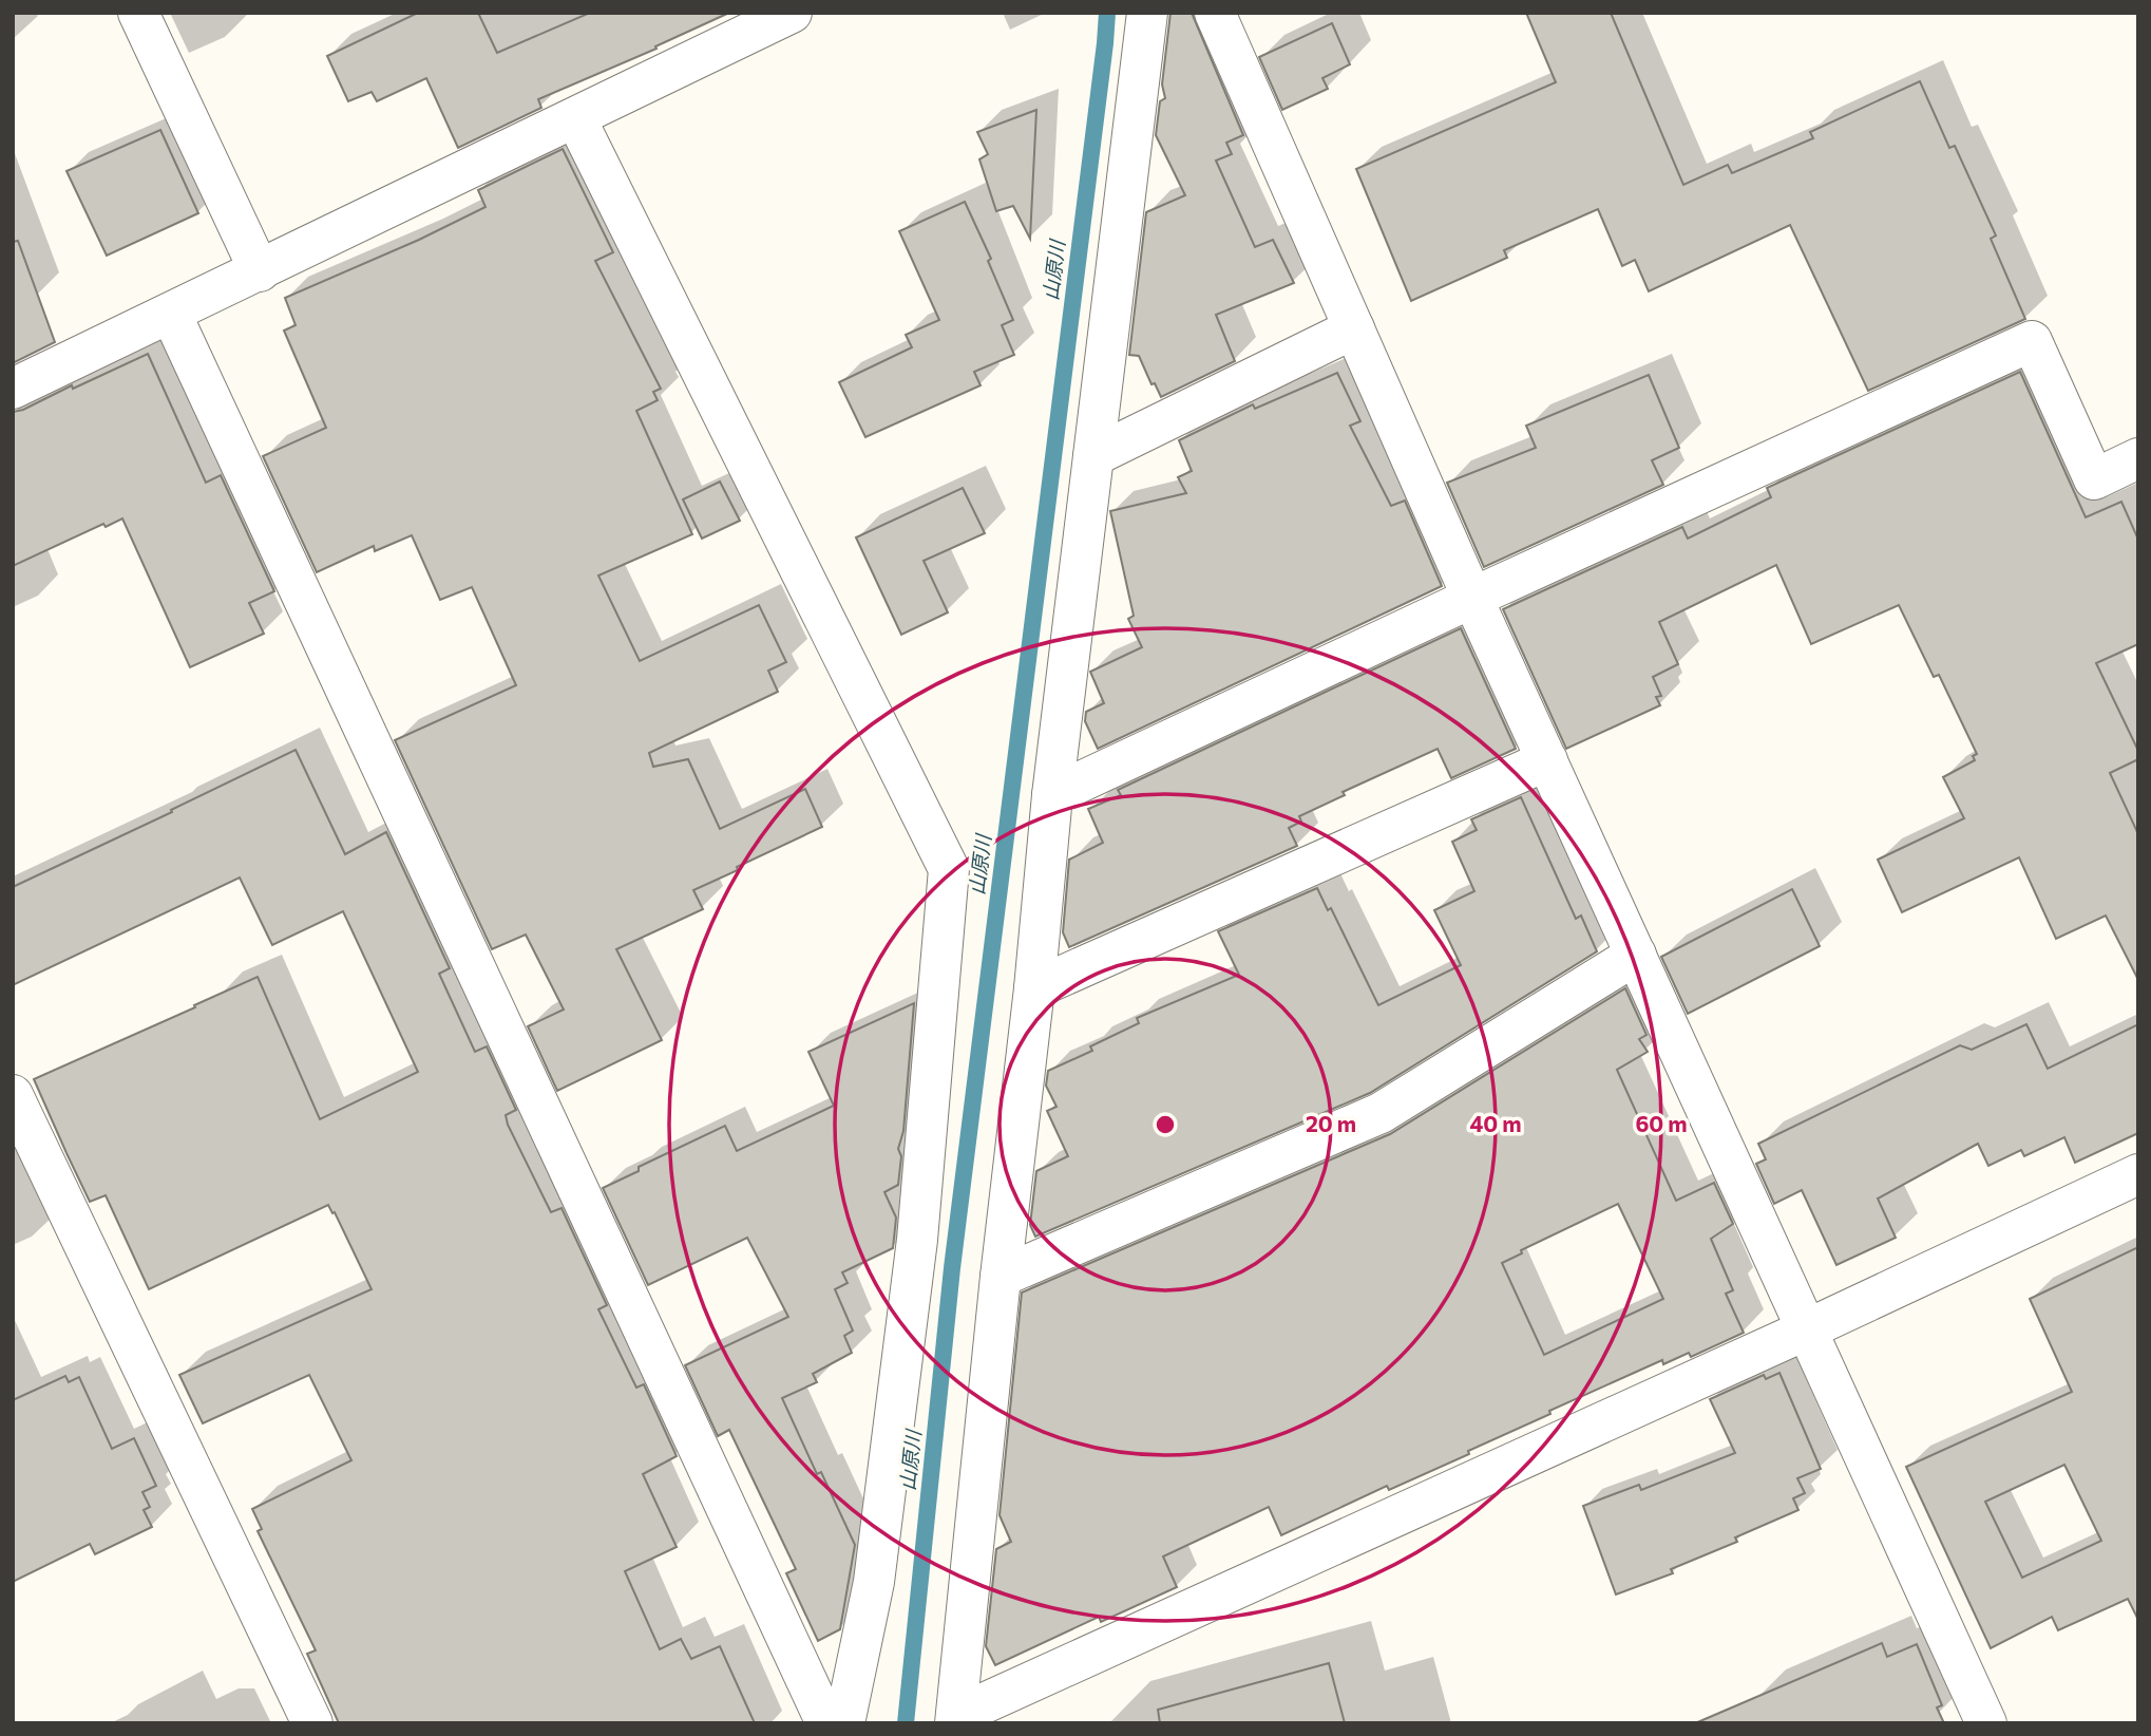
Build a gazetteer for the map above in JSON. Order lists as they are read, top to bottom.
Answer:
{
  "water": ["山原川"],
  "rings": ["20 m", "40 m", "60 m"]
}
